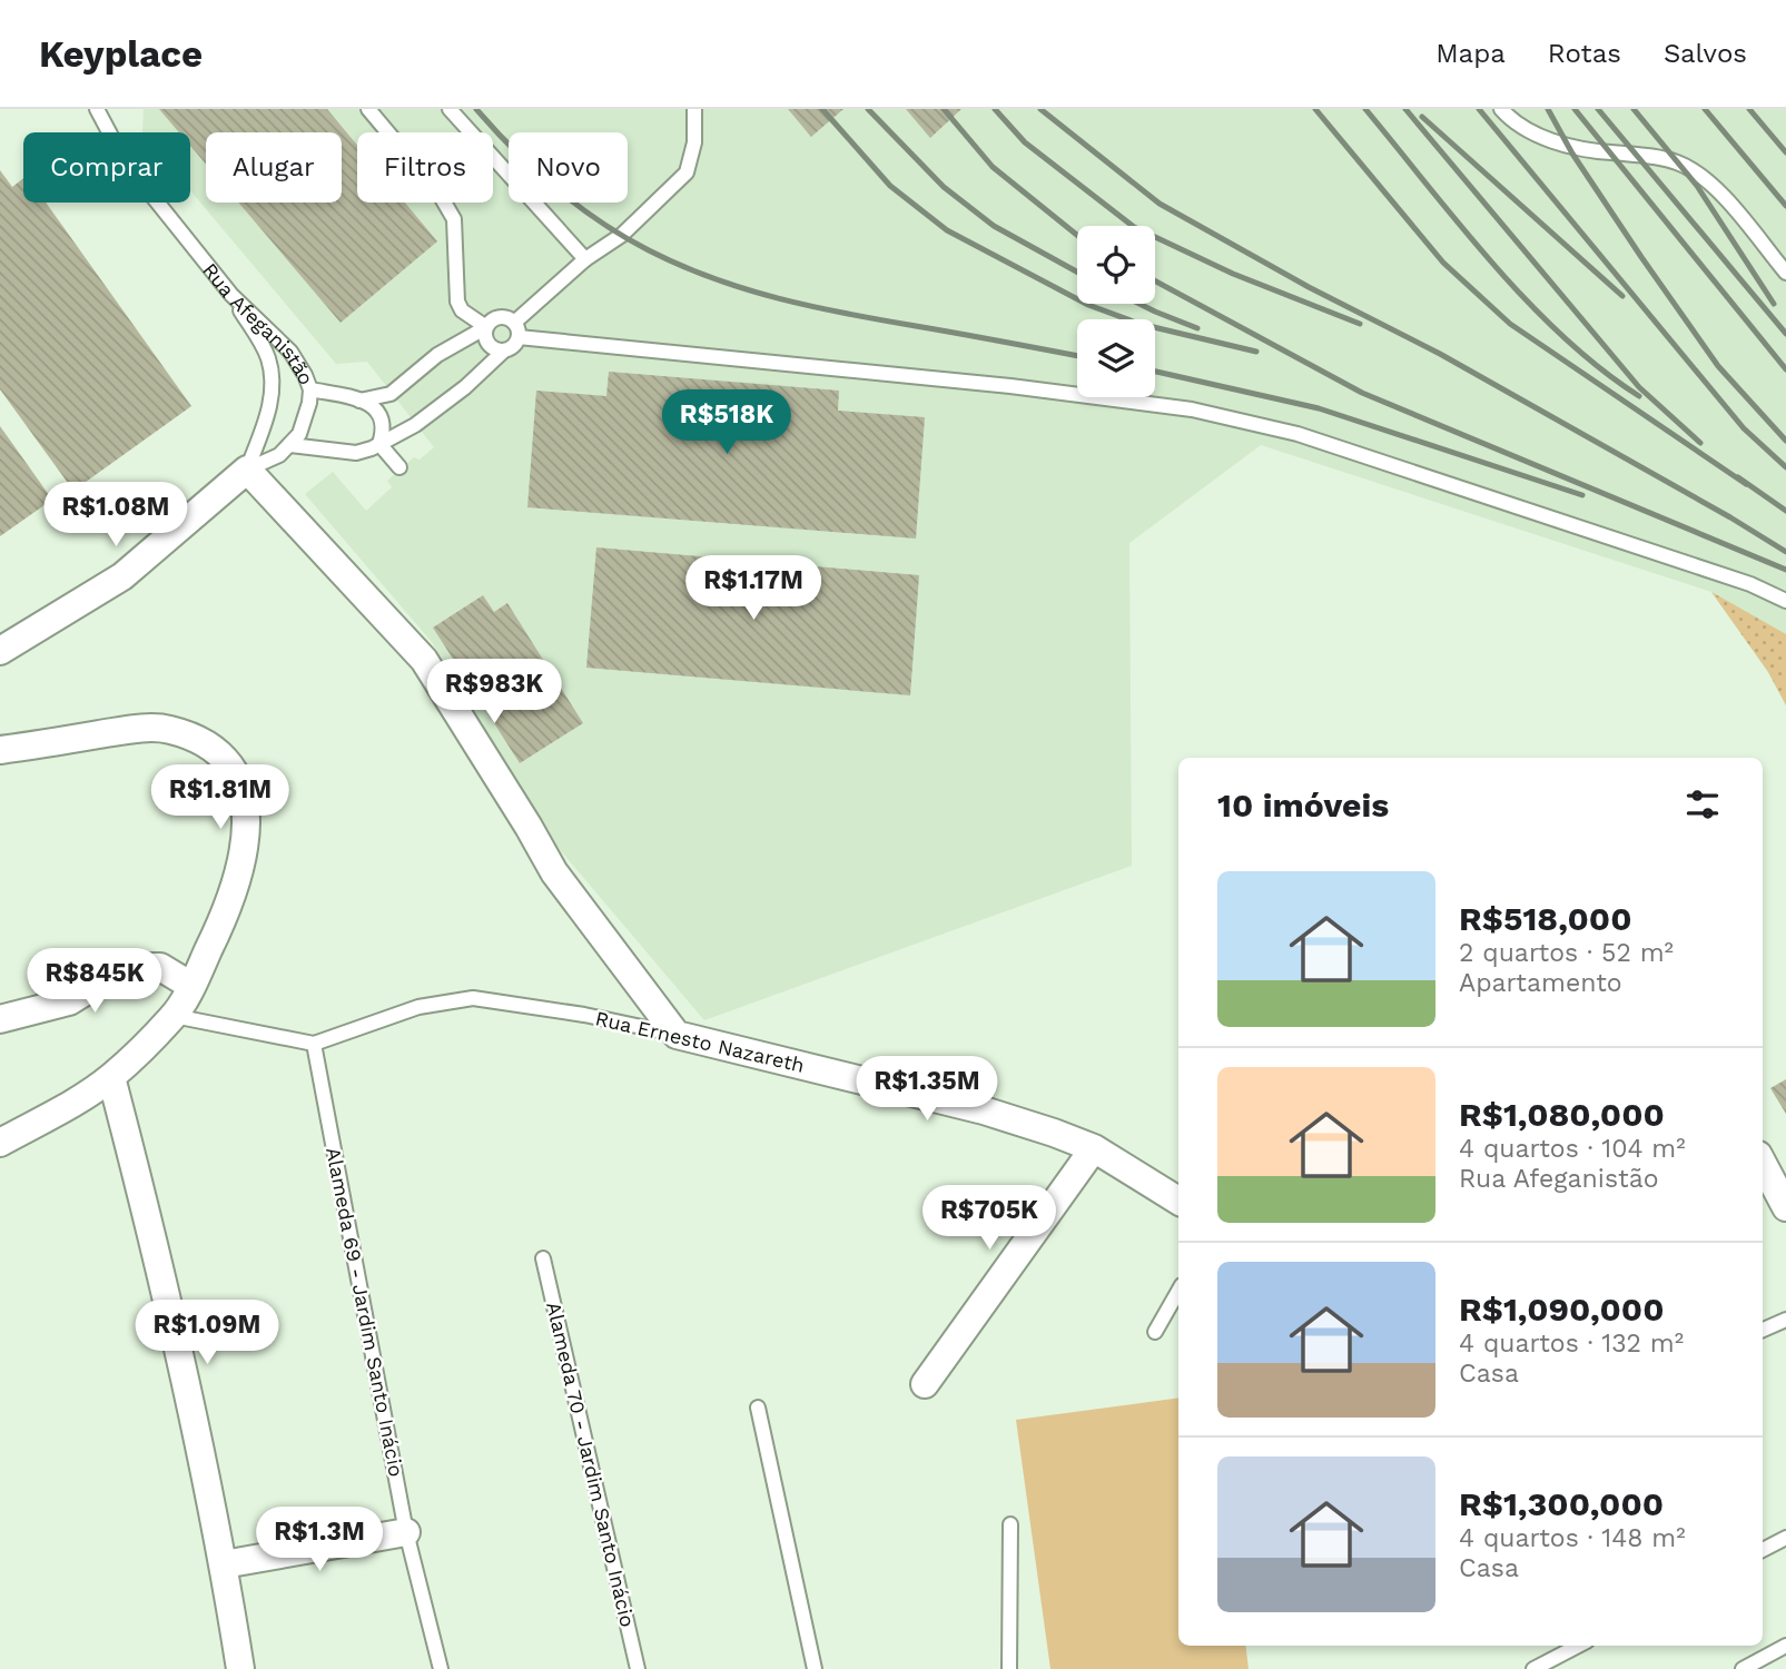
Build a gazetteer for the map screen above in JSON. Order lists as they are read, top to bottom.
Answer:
{
  "streets": {
    "street": ["Rua Ernesto Nazareth"],
    "lane": ["Rua Afeganistão", "Alameda 69 - Jardim Santo Inácio", "Alameda 70 - Jardim Santo Inácio"]
  },
  "crossings": [
    ["Rua Ernesto Nazareth", "Alameda 69 - Jardim Santo Inácio"]
  ],
  "page": {
    "header": "Keyplace",
    "nav": ["Mapa", "Rotas", "Salvos"],
    "chip": [
      "Comprar",
      "Alugar",
      "Filtros",
      "Novo"
    ],
    "price": [
      "R$518K",
      "R$1.08M",
      "R$1.17M",
      "R$983K",
      "R$1.81M",
      "R$845K",
      "R$1.35M",
      "R$705K",
      "R$1.09M",
      "R$1.3M"
    ],
    "heading": "10 imóveis",
    "list": [
      {
        "name": "R$518,000",
        "note": "2 quartos · 52 m² · Apartamento"
      },
      {
        "name": "R$1,080,000",
        "note": "4 quartos · 104 m² · Rua Afeganistão"
      },
      {
        "name": "R$1,090,000",
        "note": "4 quartos · 132 m² · Casa"
      },
      {
        "name": "R$1,300,000",
        "note": "4 quartos · 148 m² · Casa"
      }
    ]
  }
}
